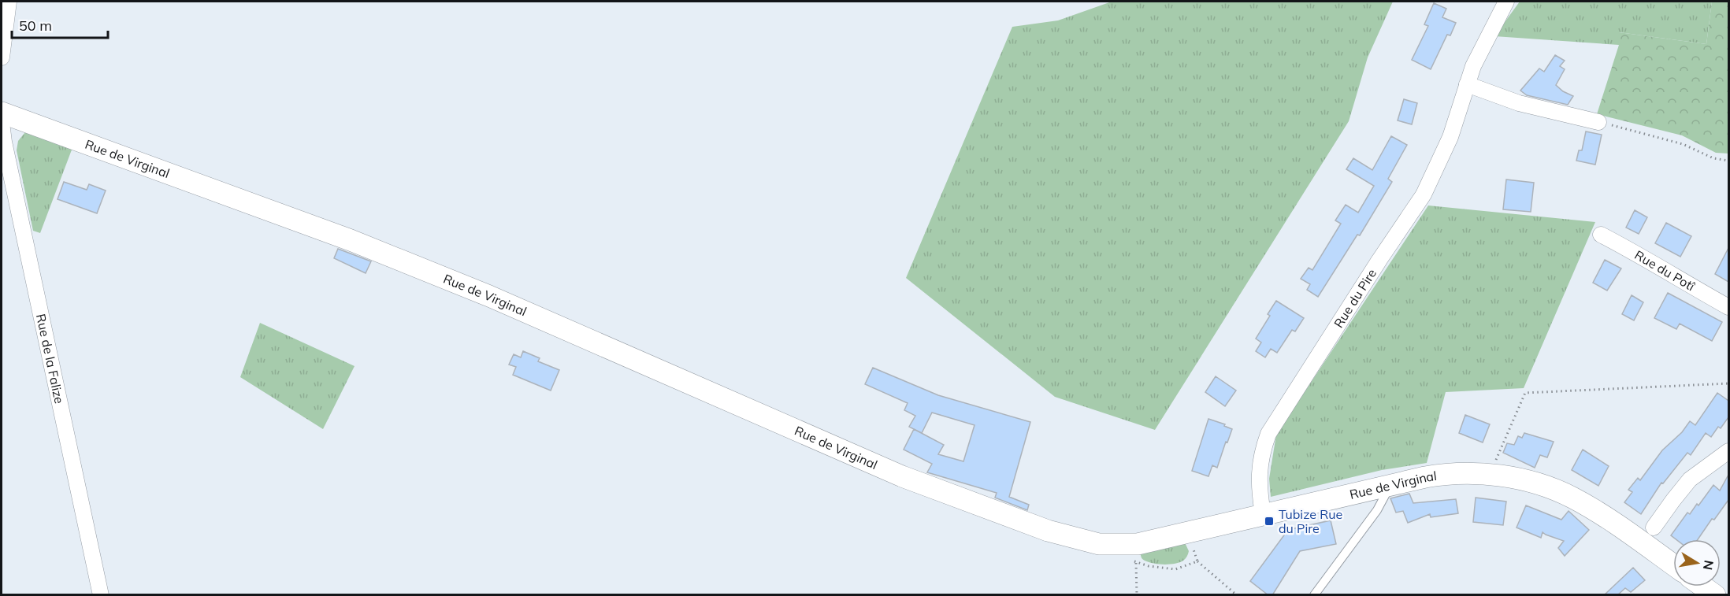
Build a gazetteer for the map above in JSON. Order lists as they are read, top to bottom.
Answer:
{
  "streets": {
    "street": [
      "Rue de Virginal",
      "Rue du Potî",
      "Rue du Pire",
      "Rue de la Falize"
    ]
  },
  "crossings": [
    ["Rue de Virginal", "Rue du Pire"]
  ],
  "places": {
    "transit": ["Tubize Rue du Pire"]
  },
  "scale_bar": "50 m",
  "north": "right"
}
